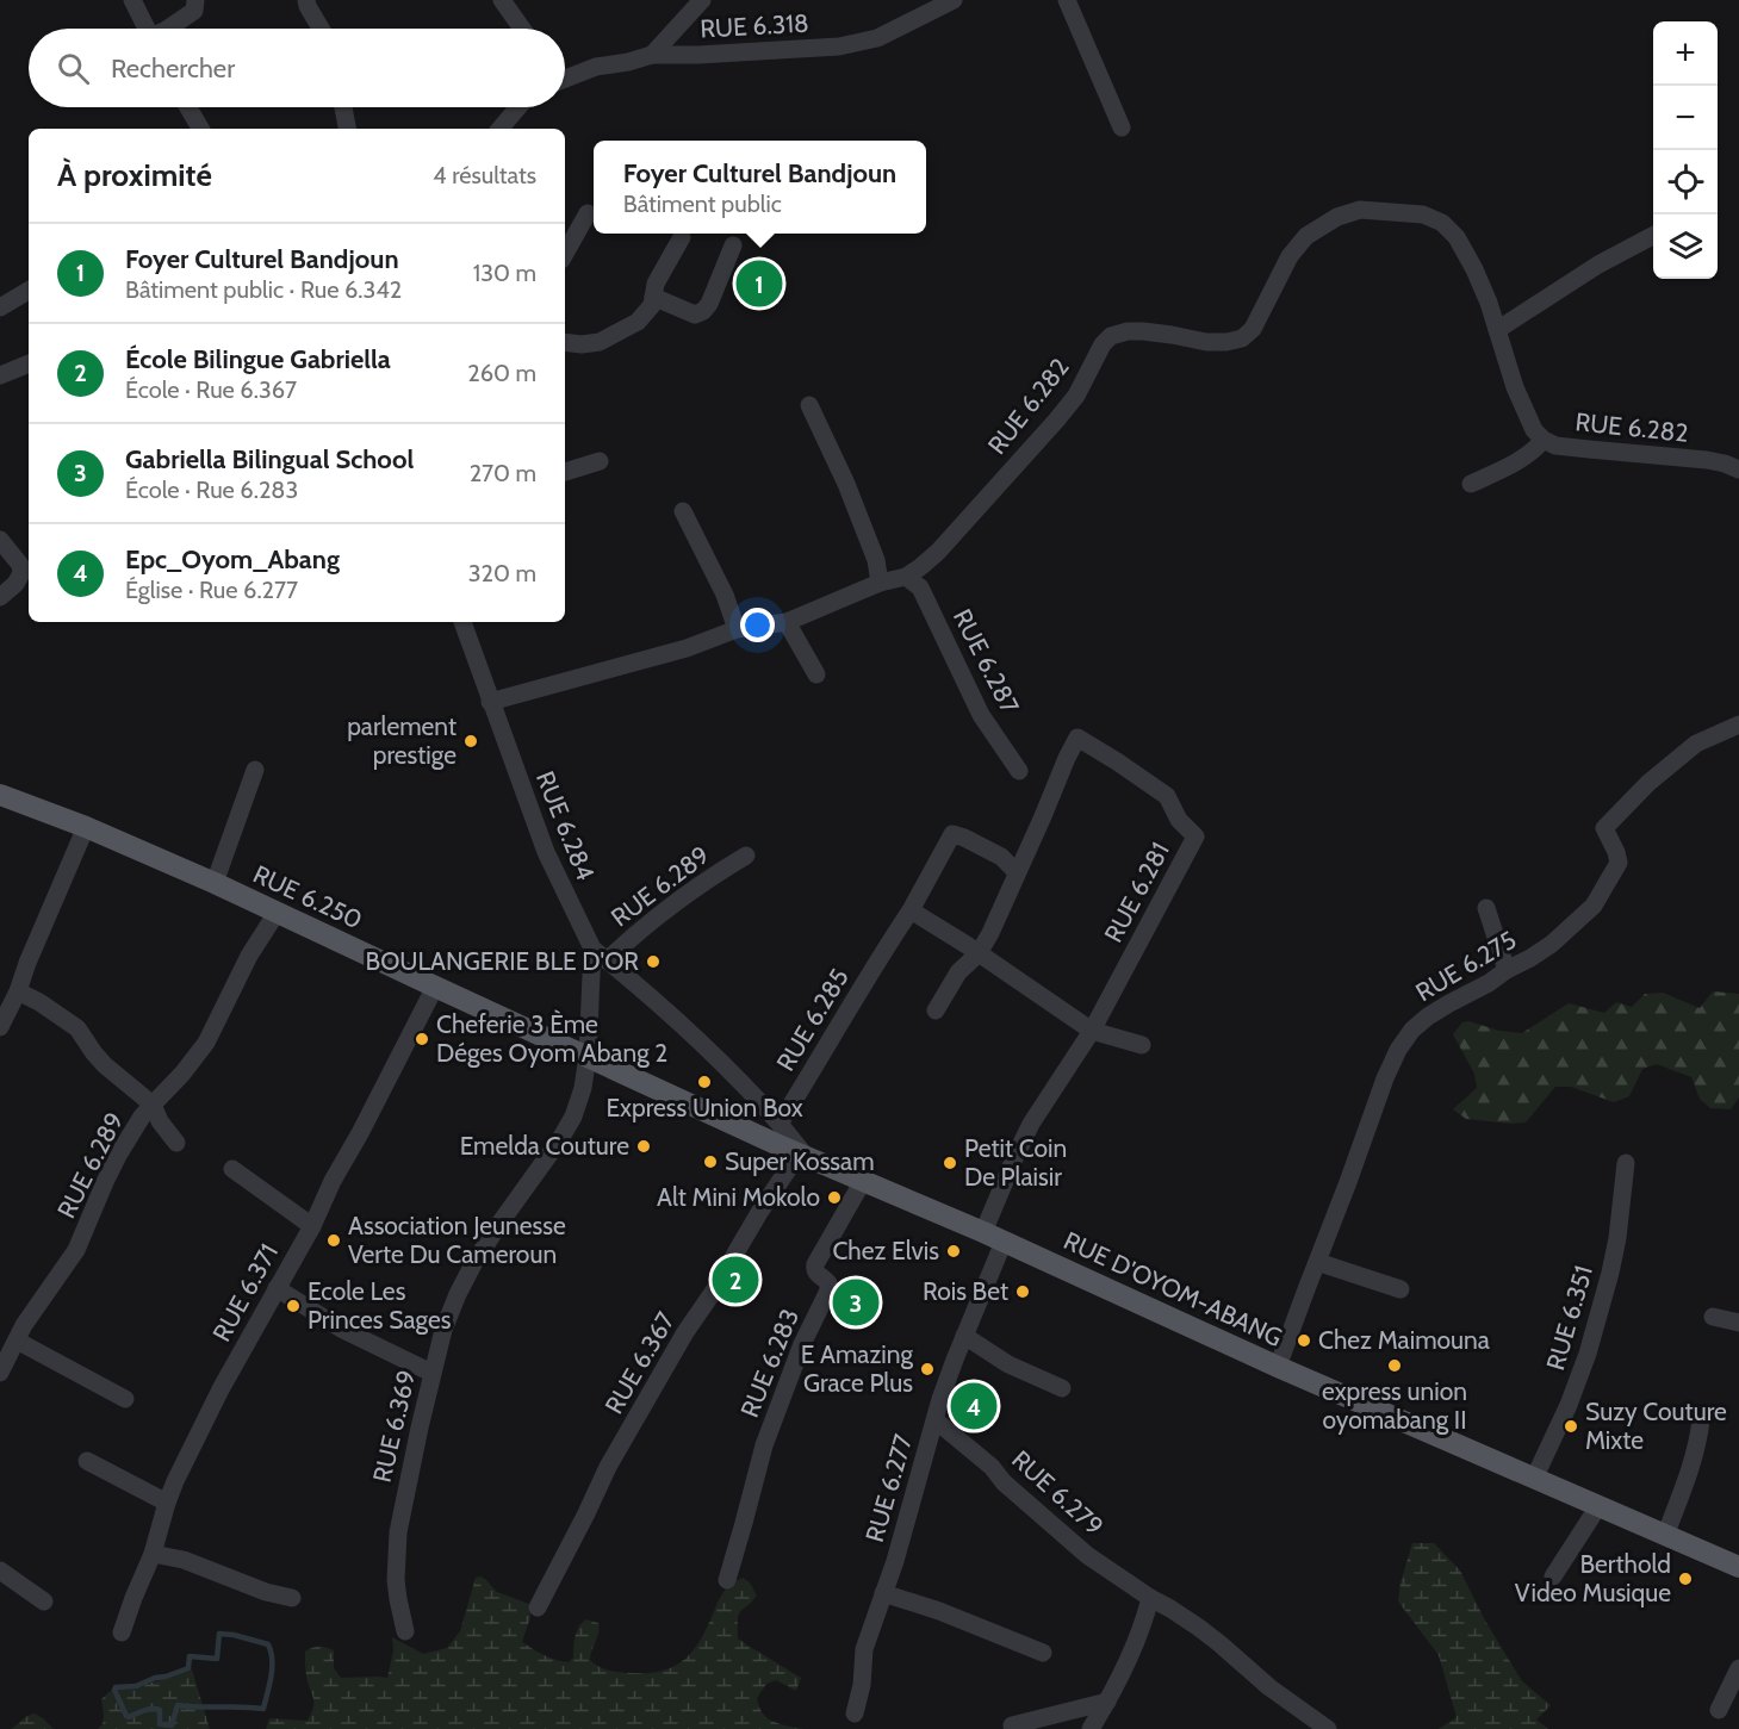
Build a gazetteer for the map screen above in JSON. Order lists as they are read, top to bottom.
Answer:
{
  "streets": {
    "main road": ["RUE 6.250", "RUE D'OYOM-ABANG"],
    "street": [
      "RUE 6.318",
      "RUE 6.282",
      "RUE 6.287",
      "RUE 6.284",
      "RUE 6.289",
      "RUE 6.281",
      "RUE 6.275",
      "RUE 6.285",
      "RUE 6.371",
      "RUE 6.351",
      "RUE 6.367",
      "RUE 6.283",
      "RUE 6.369",
      "RUE 6.277",
      "RUE 6.279"
    ]
  },
  "crossings": [
    ["RUE 6.282", "RUE 6.287"],
    ["RUE 6.282", "RUE 6.284"],
    ["RUE 6.284", "RUE 6.289"],
    ["RUE 6.284", "RUE 6.250"],
    ["RUE 6.284", "RUE D'OYOM-ABANG"],
    ["RUE 6.284", "RUE 6.369"],
    ["RUE 6.289", "RUE 6.250"],
    ["RUE 6.281", "RUE 6.285"],
    ["RUE 6.281", "RUE D'OYOM-ABANG"],
    ["RUE 6.250", "RUE D'OYOM-ABANG"],
    ["RUE 6.250", "RUE 6.371"],
    ["RUE 6.250", "RUE 6.369"],
    ["RUE 6.275", "RUE D'OYOM-ABANG"],
    ["RUE D'OYOM-ABANG", "RUE 6.351"],
    ["RUE D'OYOM-ABANG", "RUE 6.367"],
    ["RUE D'OYOM-ABANG", "RUE 6.283"],
    ["RUE D'OYOM-ABANG", "RUE 6.369"],
    ["RUE D'OYOM-ABANG", "RUE 6.277"],
    ["RUE 6.277", "RUE 6.279"]
  ],
  "places": [
    "parlement prestige",
    "BOULANGERIE BLE D'OR",
    "Cheferie 3 Ème Déges Oyom Abang 2",
    "Express Union Box",
    "Emelda Couture",
    "Super Kossam",
    "Petit Coin De Plaisir",
    "Alt Mini Mokolo",
    "Association Jeunesse Verte Du Cameroun",
    "Chez Elvis",
    "Rois Bet",
    "Ecole Les Princes Sages",
    "Chez Maimouna",
    "express union oyomabang II",
    "E Amazing Grace Plus",
    "Suzy Couture Mixte",
    "Berthold Video Musique"
  ],
  "page": {
    "map_buttons": ["+", "−"],
    "search": "Rechercher",
    "heading": ["À proximité", "4 résultats"],
    "popup": ["Foyer Culturel Bandjoun", "Bâtiment public"],
    "list": [
      {
        "mark": "1",
        "name": "Foyer Culturel Bandjoun",
        "note": "Bâtiment public · Rue 6.342",
        "value": "130 m"
      },
      {
        "mark": "2",
        "name": "École Bilingue Gabriella",
        "note": "École · Rue 6.367",
        "value": "260 m"
      },
      {
        "mark": "3",
        "name": "Gabriella Bilingual School",
        "note": "École · Rue 6.283",
        "value": "270 m"
      },
      {
        "mark": "4",
        "name": "Epc_Oyom_Abang",
        "note": "Église · Rue 6.277",
        "value": "320 m"
      }
    ],
    "pins": [
      "1",
      "2",
      "3",
      "4"
    ]
  }
}
